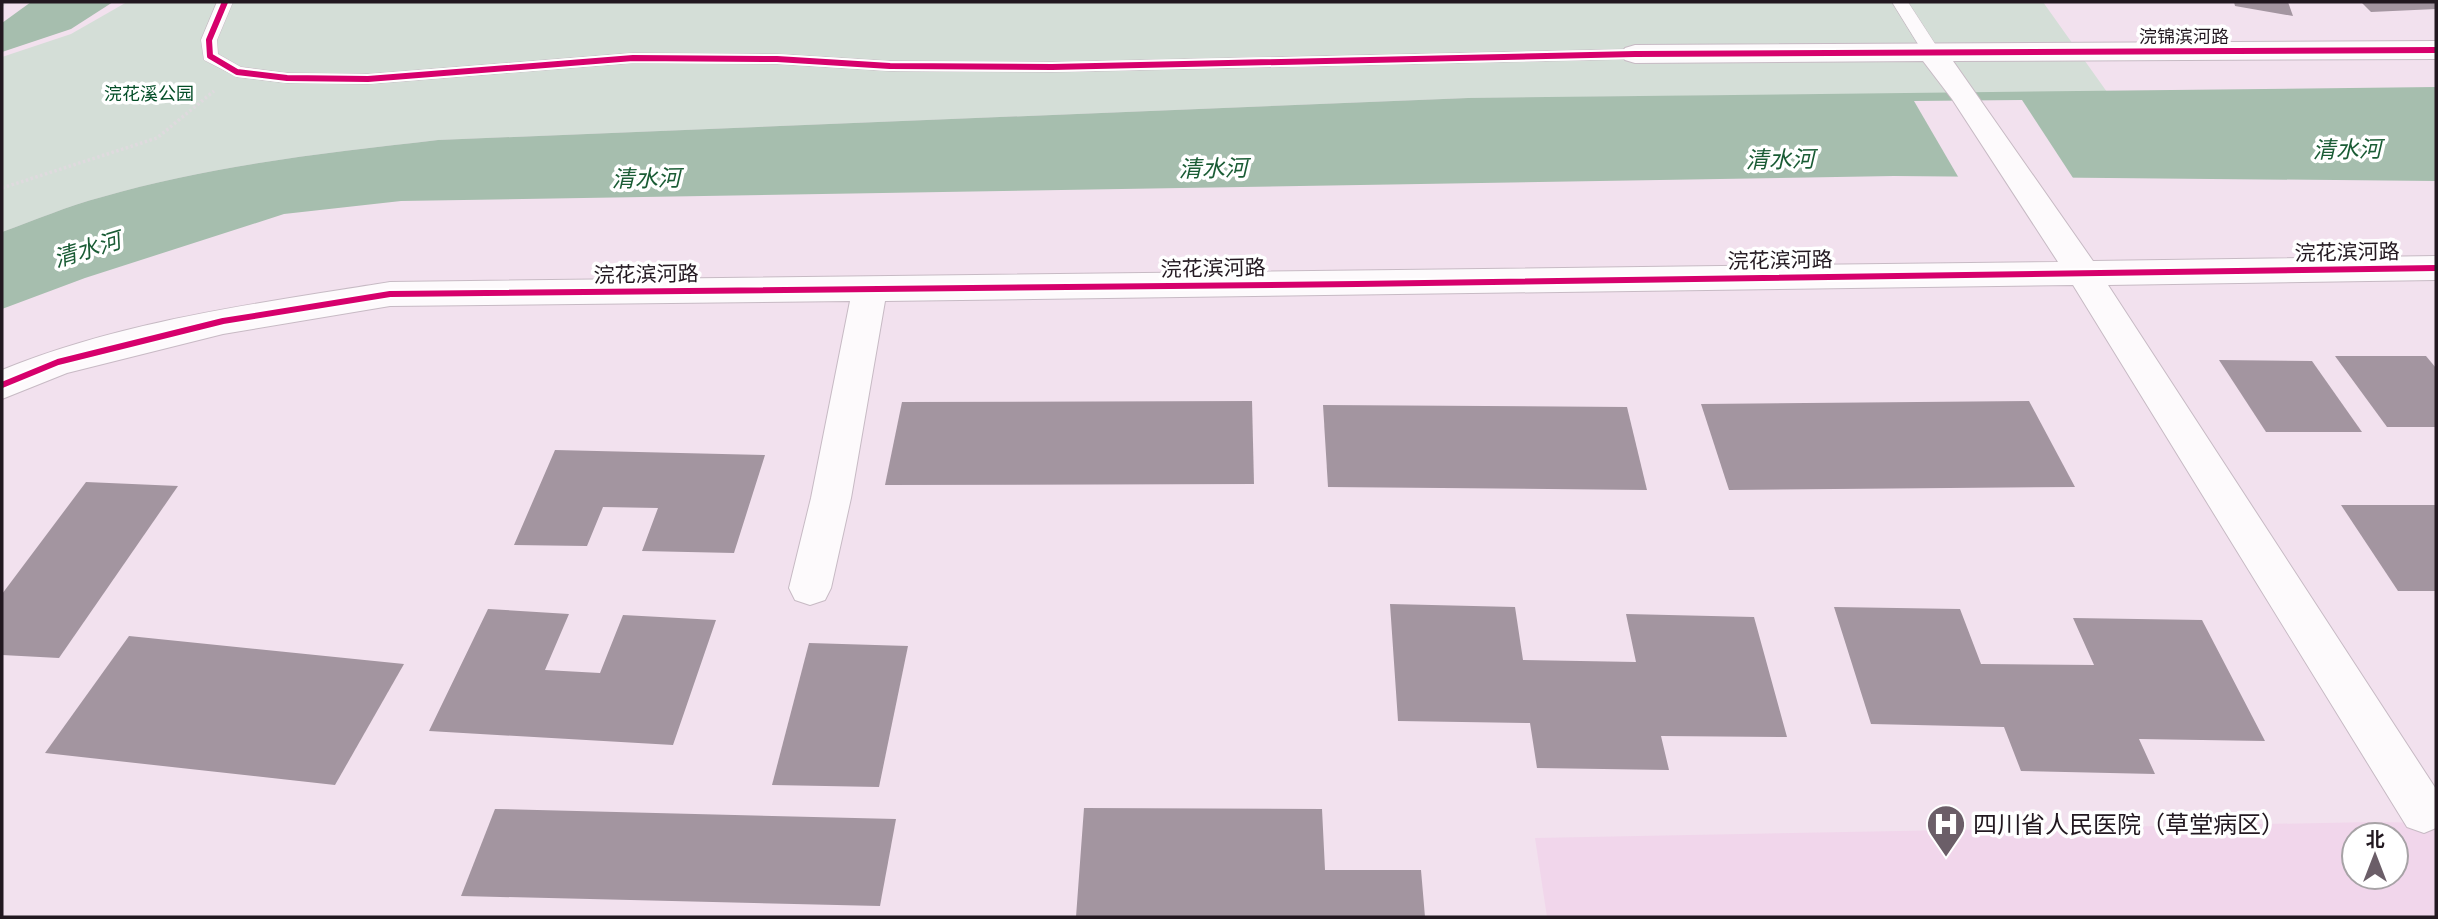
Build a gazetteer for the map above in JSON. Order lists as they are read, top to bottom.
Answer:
{
  "streets": {
    "street": ["浣锦滨河路", "浣花滨河路"]
  },
  "water": ["清水河"],
  "parks": ["浣花溪公园"],
  "places": {
    "hospital": ["四川省人民医院（草堂病区）"]
  },
  "north": "top"
}
